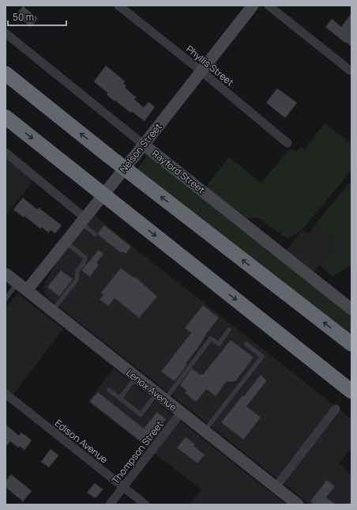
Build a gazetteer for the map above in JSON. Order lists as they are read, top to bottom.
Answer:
{
  "streets": {
    "street": [
      "Phyllis Street",
      "Nelson Street",
      "Rayford Street",
      "Lenox Avenue",
      "Edison Avenue",
      "Thompson Street"
    ]
  },
  "crossings": [
    ["Phyllis Street", "Nelson Street"],
    ["Nelson Street", "Rayford Street"],
    ["Nelson Street", "Lenox Avenue"],
    ["Lenox Avenue", "Thompson Street"],
    ["Edison Avenue", "Thompson Street"]
  ],
  "scale_bar": "50 m"
}
